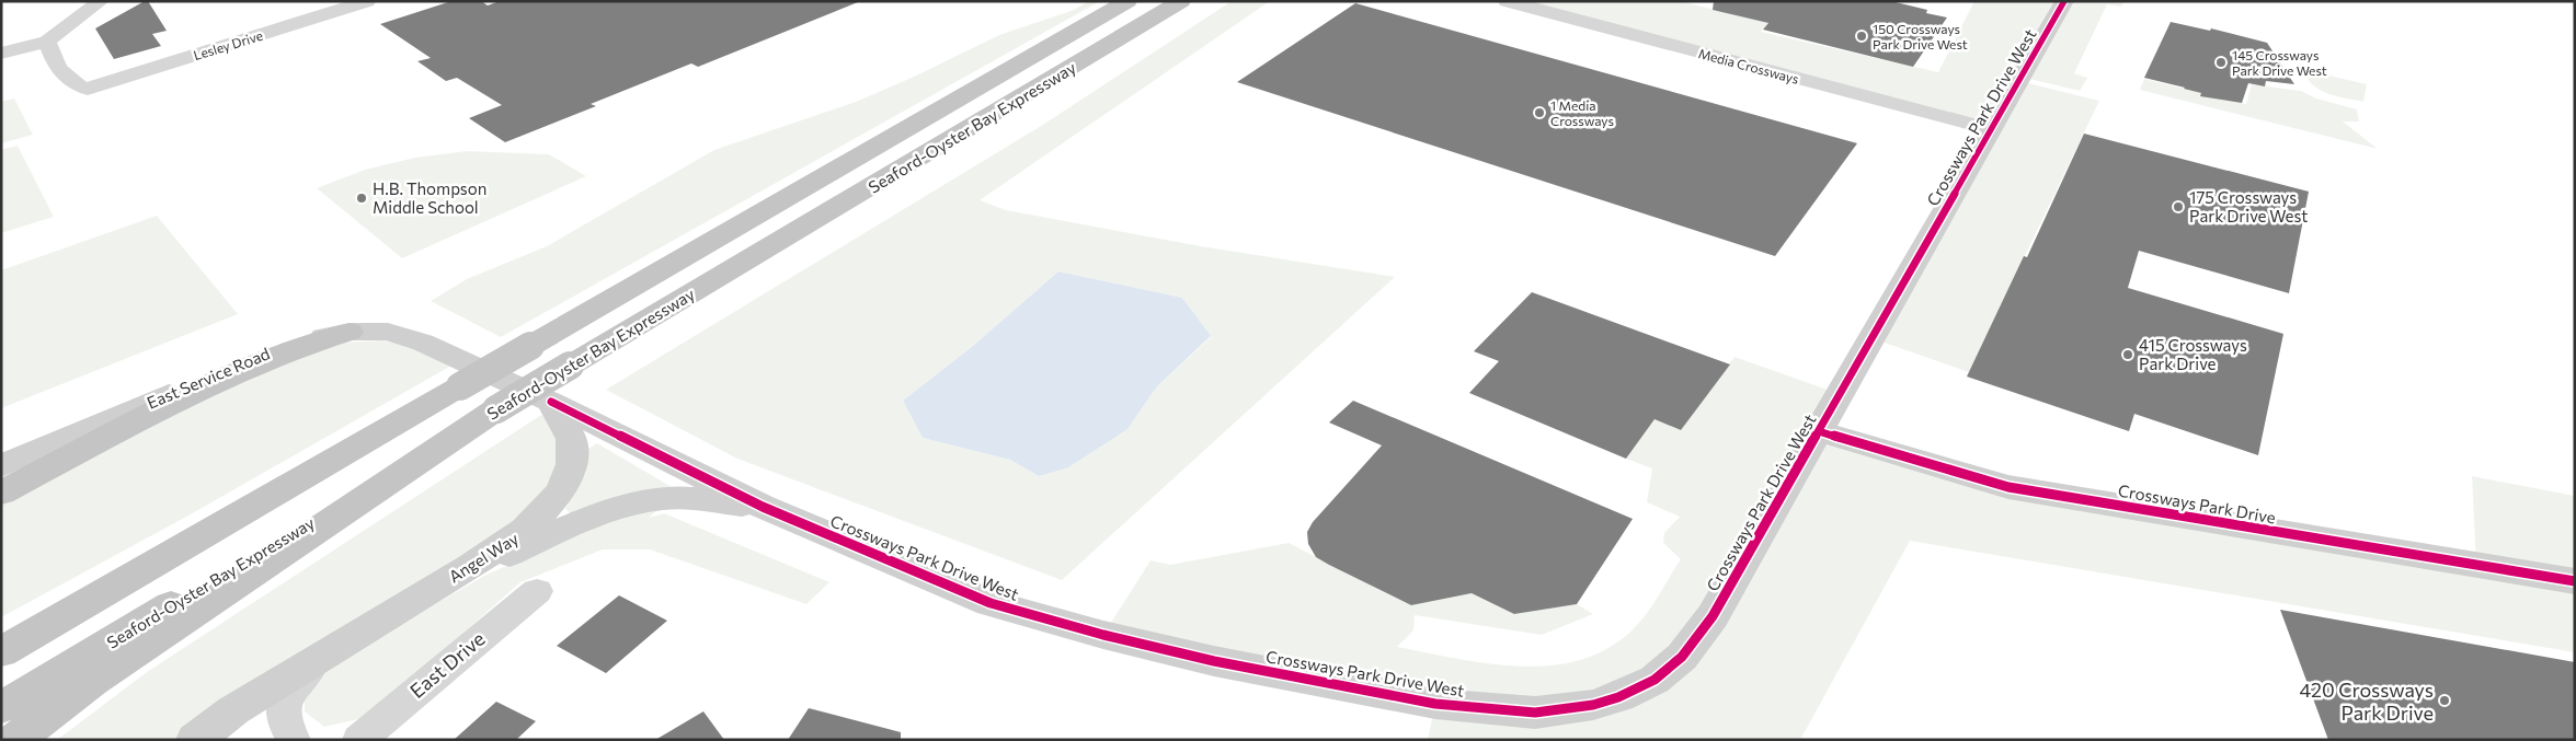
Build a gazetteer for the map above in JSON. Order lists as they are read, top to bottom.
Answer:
{
  "streets": {
    "highway": ["Seaford-Oyster Bay Expressway"],
    "street": [
      "Lesley Drive",
      "Media Crossways",
      "Crossways Park Drive West",
      "East Service Road",
      "Crossways Park Drive",
      "Angel Way",
      "East Drive"
    ]
  },
  "crossings": [
    ["Media Crossways", "Crossways Park Drive West"],
    ["Crossways Park Drive West", "East Service Road"],
    ["Crossways Park Drive West", "Crossways Park Drive"],
    ["Crossways Park Drive West", "Angel Way"],
    ["East Service Road", "Angel Way"]
  ],
  "places": [
    "150 Crossways Park Drive West",
    "145 Crossways Park Drive West",
    "1 Media Crossways",
    "H.B. Thompson Middle School",
    "175 Crossways Park Drive West",
    "415 Crossways Park Drive",
    "420 Crossways Park Drive"
  ]
}
